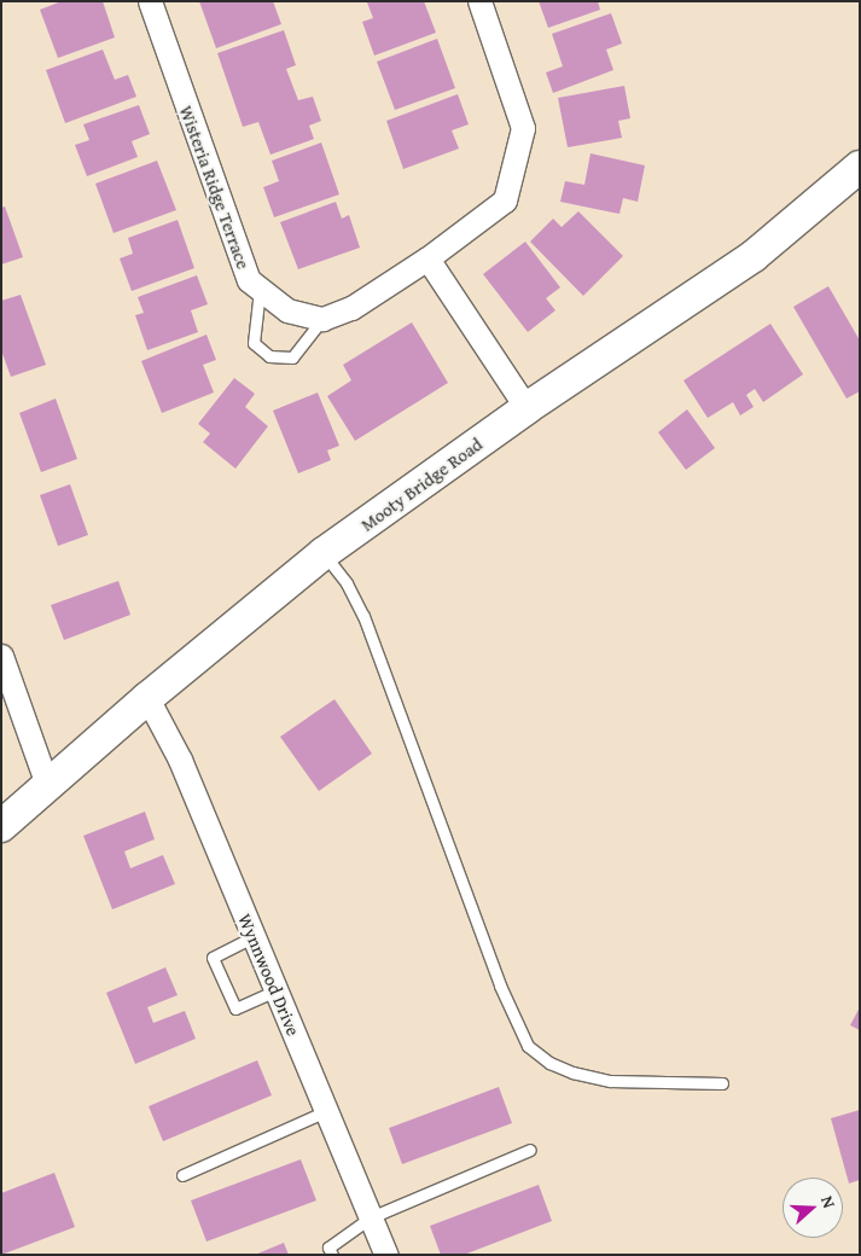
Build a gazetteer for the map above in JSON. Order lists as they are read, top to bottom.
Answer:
{
  "streets": {
    "main road": ["Mooty Bridge Road"],
    "street": ["Wisteria Ridge Terrace", "Wynnwood Drive"]
  },
  "crossings": [
    ["Mooty Bridge Road", "Wynnwood Drive"]
  ],
  "north": "right"
}
